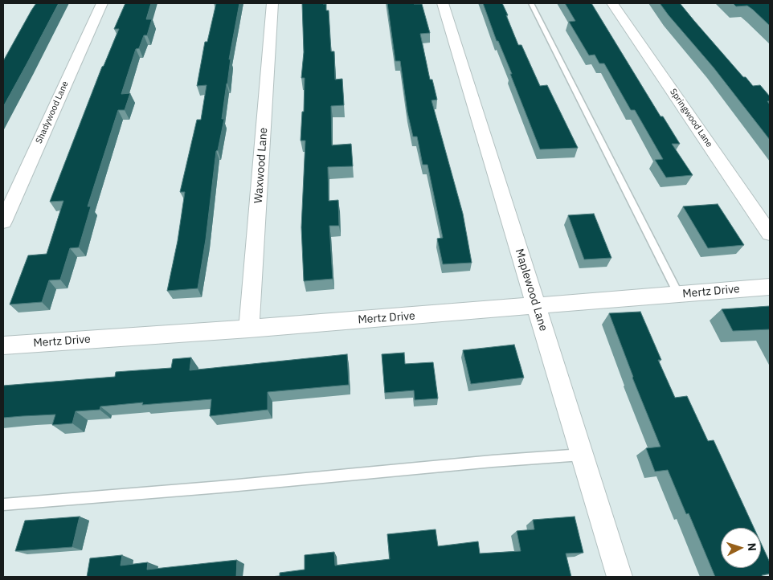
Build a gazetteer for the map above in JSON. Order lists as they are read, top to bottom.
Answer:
{
  "streets": {
    "street": [
      "Shadywood Lane",
      "Springwood Lane",
      "Waxwood Lane",
      "Maplewood Lane",
      "Mertz Drive"
    ]
  },
  "crossings": [
    ["Waxwood Lane", "Mertz Drive"],
    ["Maplewood Lane", "Mertz Drive"]
  ],
  "north": "right"
}
